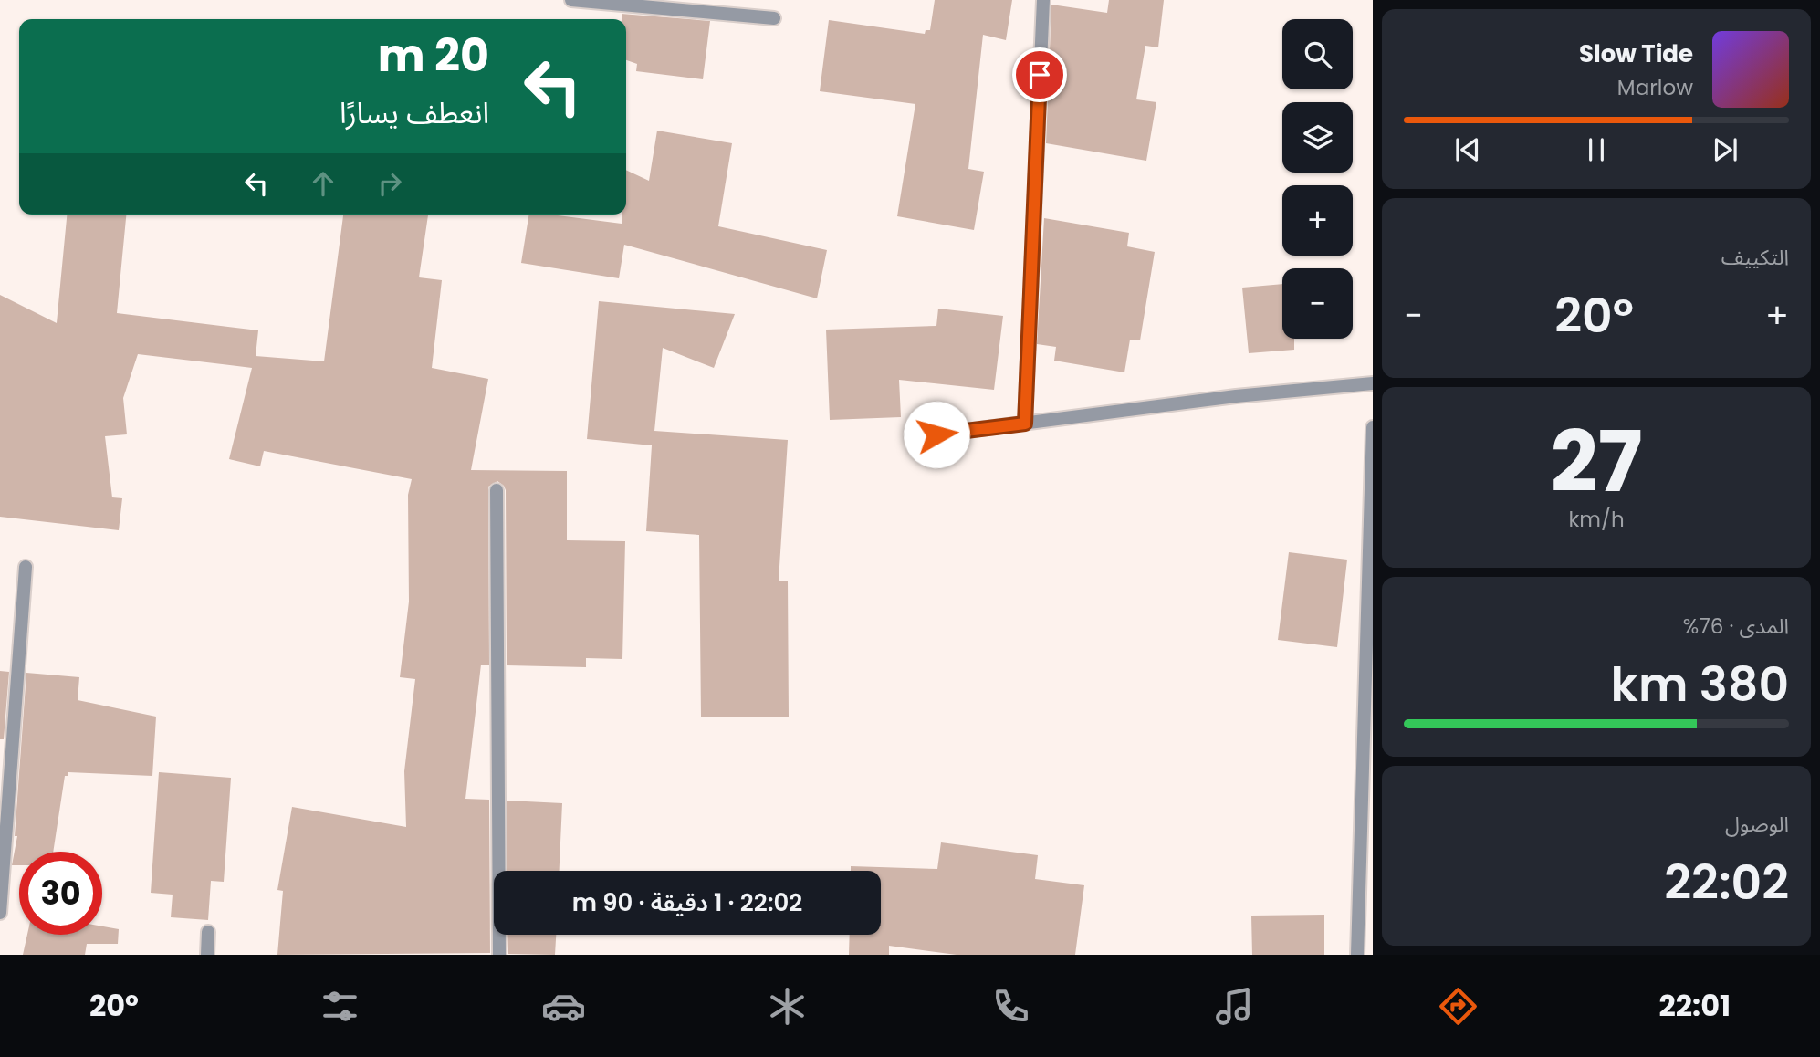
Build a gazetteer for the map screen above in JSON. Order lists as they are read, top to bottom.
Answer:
{
  "page": {
    "map_buttons": ["+", "−"],
    "turn": ["20 m", "انعطف يسارًا"],
    "song": ["Slow Tide", "Marlow"],
    "tile": [
      "التكييف",
      ["27", "km/h"],
      ["المدى · 76%", "380 km"],
      ["الوصول", "22:02"]
    ],
    "heat": ["−", "20°", "+"],
    "limit": "30",
    "trip": "22:02 · 1 دقيقة · 90 m",
    "tabs": ["22:01", "20°"]
  }
}
